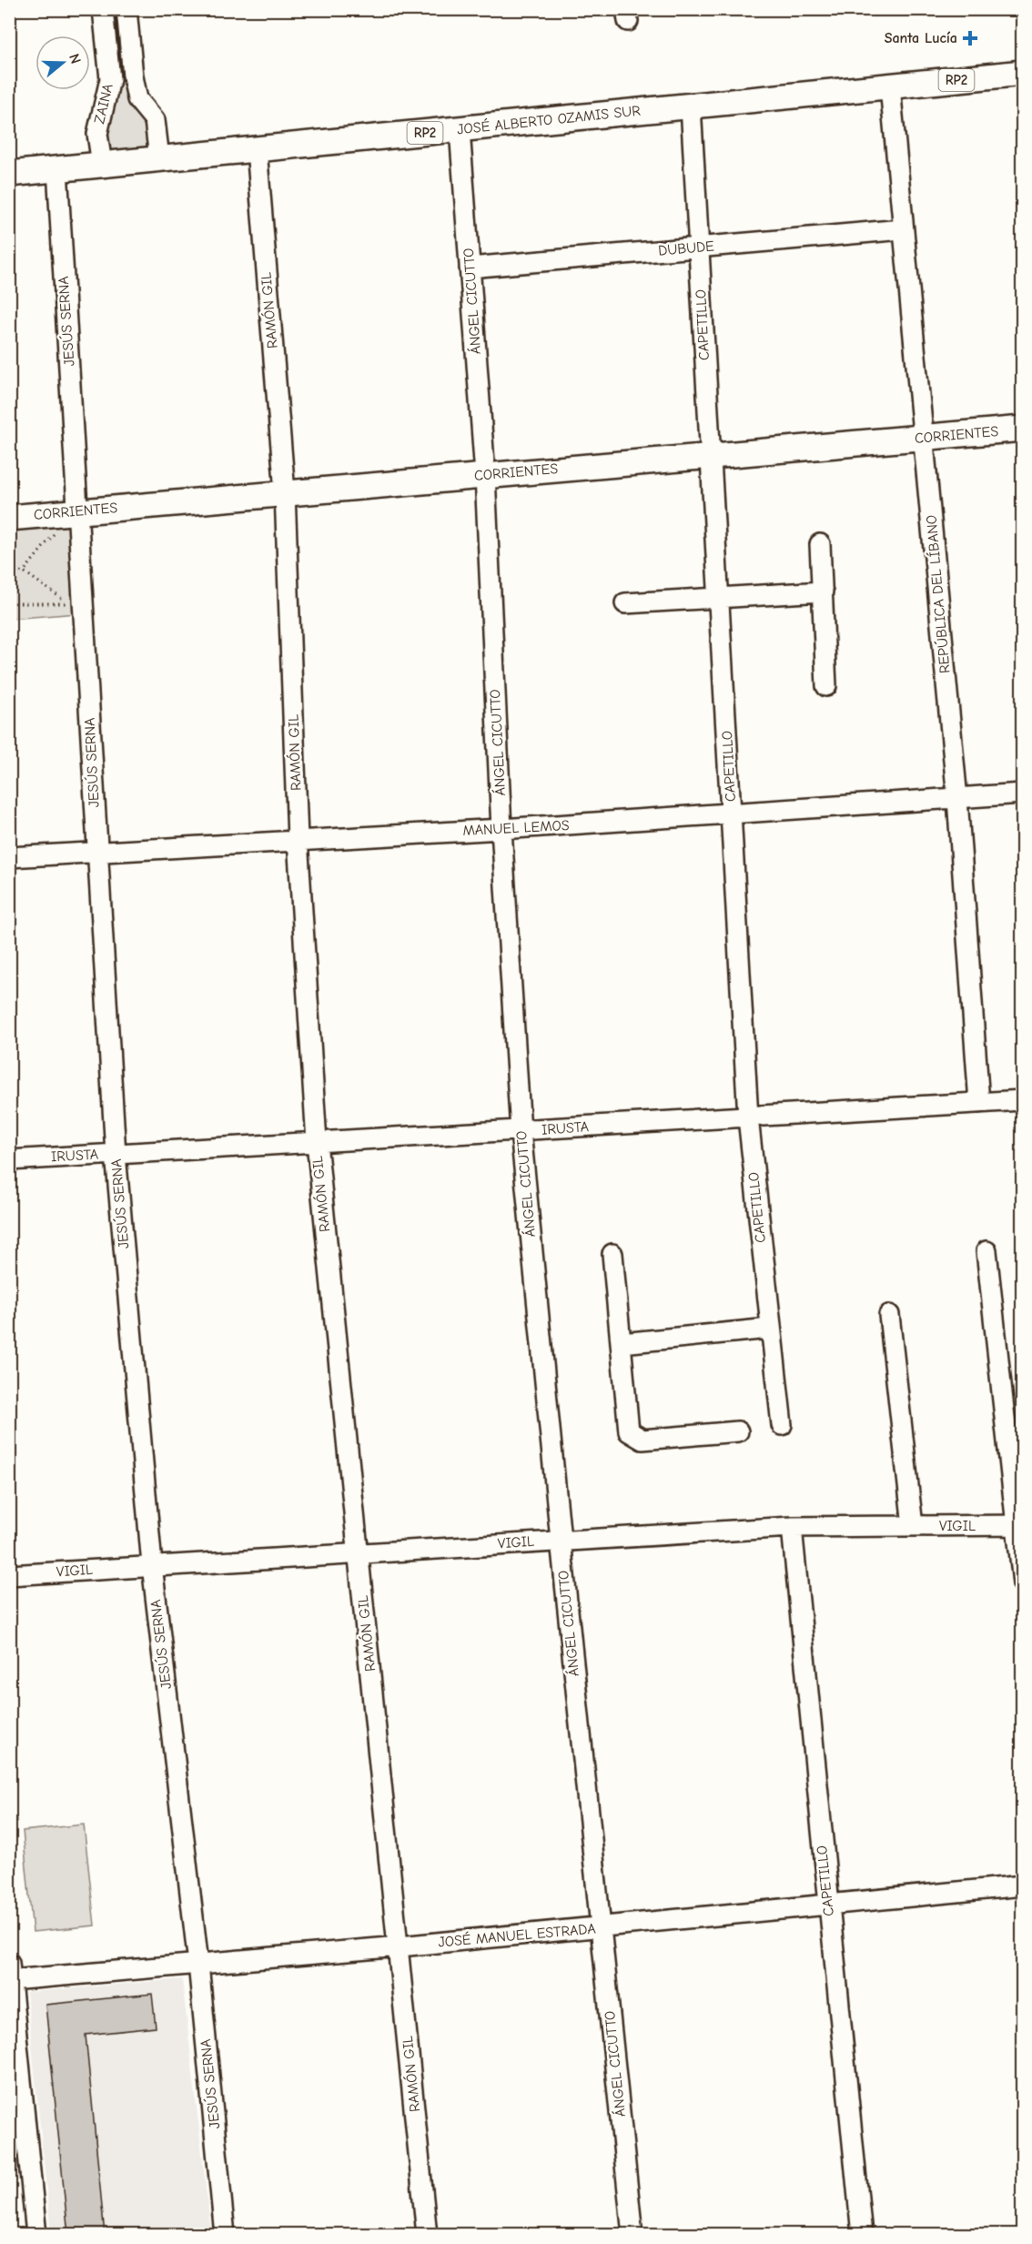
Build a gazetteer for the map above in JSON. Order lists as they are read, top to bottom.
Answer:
{
  "streets": {
    "main road": ["RP2", "JOSÉ ALBERTO OZAMIS SUR", "CORRIENTES"],
    "street": [
      "ZAINA",
      "DUBUDE",
      "ÁNGEL CICUTTO",
      "RAMÓN GIL",
      "JESÚS SERNA",
      "CAPETILLO",
      "REPÚBLICA DEL LÍBANO",
      "MANUEL LEMOS",
      "IRUSTA",
      "VIGIL",
      "JOSÉ MANUEL ESTRADA"
    ]
  },
  "crossings": [
    ["ZAINA", "JOSÉ ALBERTO OZAMIS SUR"],
    ["JOSÉ ALBERTO OZAMIS SUR", "ÁNGEL CICUTTO"],
    ["JOSÉ ALBERTO OZAMIS SUR", "RAMÓN GIL"],
    ["JOSÉ ALBERTO OZAMIS SUR", "JESÚS SERNA"],
    ["JOSÉ ALBERTO OZAMIS SUR", "CAPETILLO"],
    ["JOSÉ ALBERTO OZAMIS SUR", "REPÚBLICA DEL LÍBANO"],
    ["DUBUDE", "ÁNGEL CICUTTO"],
    ["DUBUDE", "CAPETILLO"],
    ["DUBUDE", "REPÚBLICA DEL LÍBANO"],
    ["ÁNGEL CICUTTO", "CORRIENTES"],
    ["ÁNGEL CICUTTO", "MANUEL LEMOS"],
    ["ÁNGEL CICUTTO", "IRUSTA"],
    ["ÁNGEL CICUTTO", "VIGIL"],
    ["ÁNGEL CICUTTO", "JOSÉ MANUEL ESTRADA"],
    ["RAMÓN GIL", "CORRIENTES"],
    ["RAMÓN GIL", "MANUEL LEMOS"],
    ["RAMÓN GIL", "IRUSTA"],
    ["RAMÓN GIL", "VIGIL"],
    ["RAMÓN GIL", "JOSÉ MANUEL ESTRADA"],
    ["JESÚS SERNA", "CORRIENTES"],
    ["JESÚS SERNA", "MANUEL LEMOS"],
    ["JESÚS SERNA", "IRUSTA"],
    ["JESÚS SERNA", "VIGIL"],
    ["JESÚS SERNA", "JOSÉ MANUEL ESTRADA"],
    ["CAPETILLO", "CORRIENTES"],
    ["CAPETILLO", "MANUEL LEMOS"],
    ["CAPETILLO", "IRUSTA"],
    ["CAPETILLO", "VIGIL"],
    ["CAPETILLO", "JOSÉ MANUEL ESTRADA"],
    ["CORRIENTES", "REPÚBLICA DEL LÍBANO"],
    ["REPÚBLICA DEL LÍBANO", "MANUEL LEMOS"],
    ["REPÚBLICA DEL LÍBANO", "IRUSTA"]
  ],
  "places": {
    "health": ["Santa Lucía"]
  },
  "north": "right"
}
